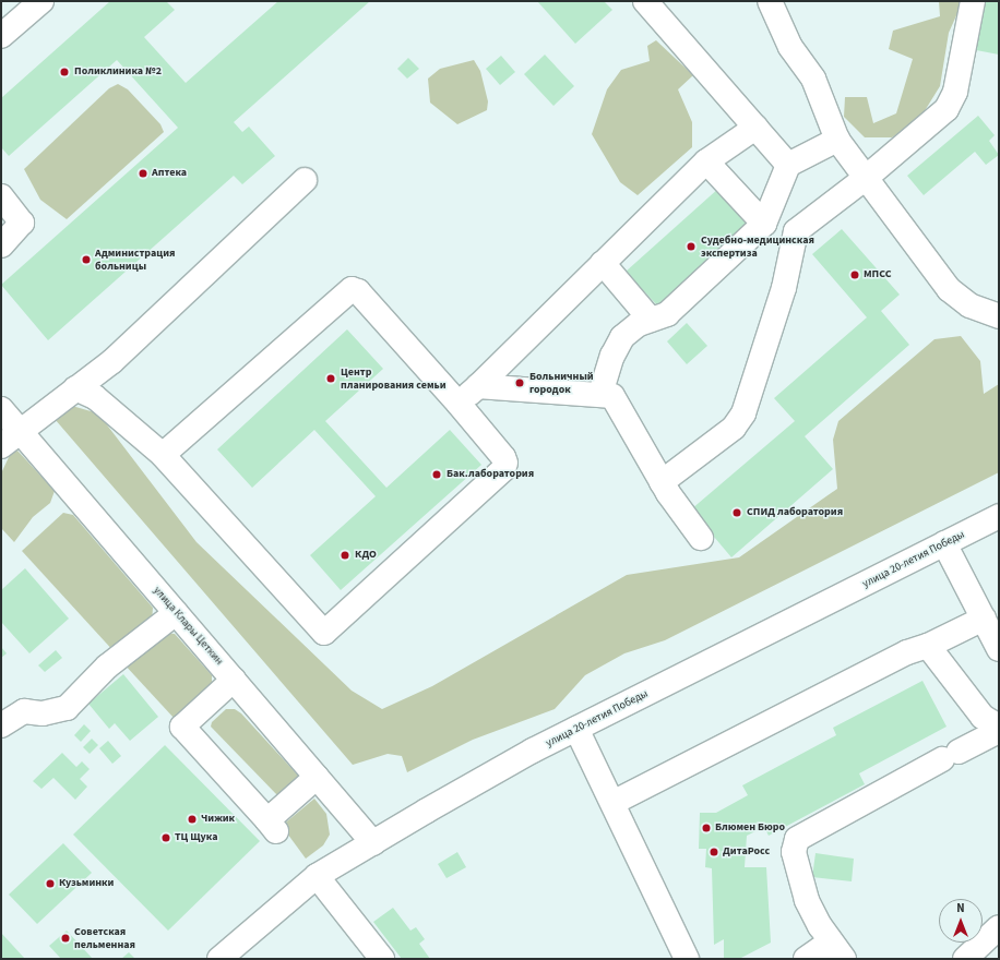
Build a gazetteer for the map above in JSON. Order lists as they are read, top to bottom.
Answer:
{
  "streets": {
    "street": ["улица 20-летия Победы", "улица Клары Цеткин"]
  },
  "crossings": [
    ["улица 20-летия Победы", "улица Клары Цеткин"]
  ],
  "places": [
    "Поликлиника №2",
    "Аптека",
    "Судебно-медицинская экспертиза",
    "Администрация больницы",
    "МПСС",
    "Центр планирования семьи",
    "Больничный городок",
    "Бак.лаборатория",
    "СПИД лаборатория",
    "КДО",
    "Чижик",
    "Блюмен Бюро",
    "ТЦ Щука",
    "ДитаРосс",
    "Кузьминки",
    "Советская пельменная"
  ],
  "north": "top"
}
